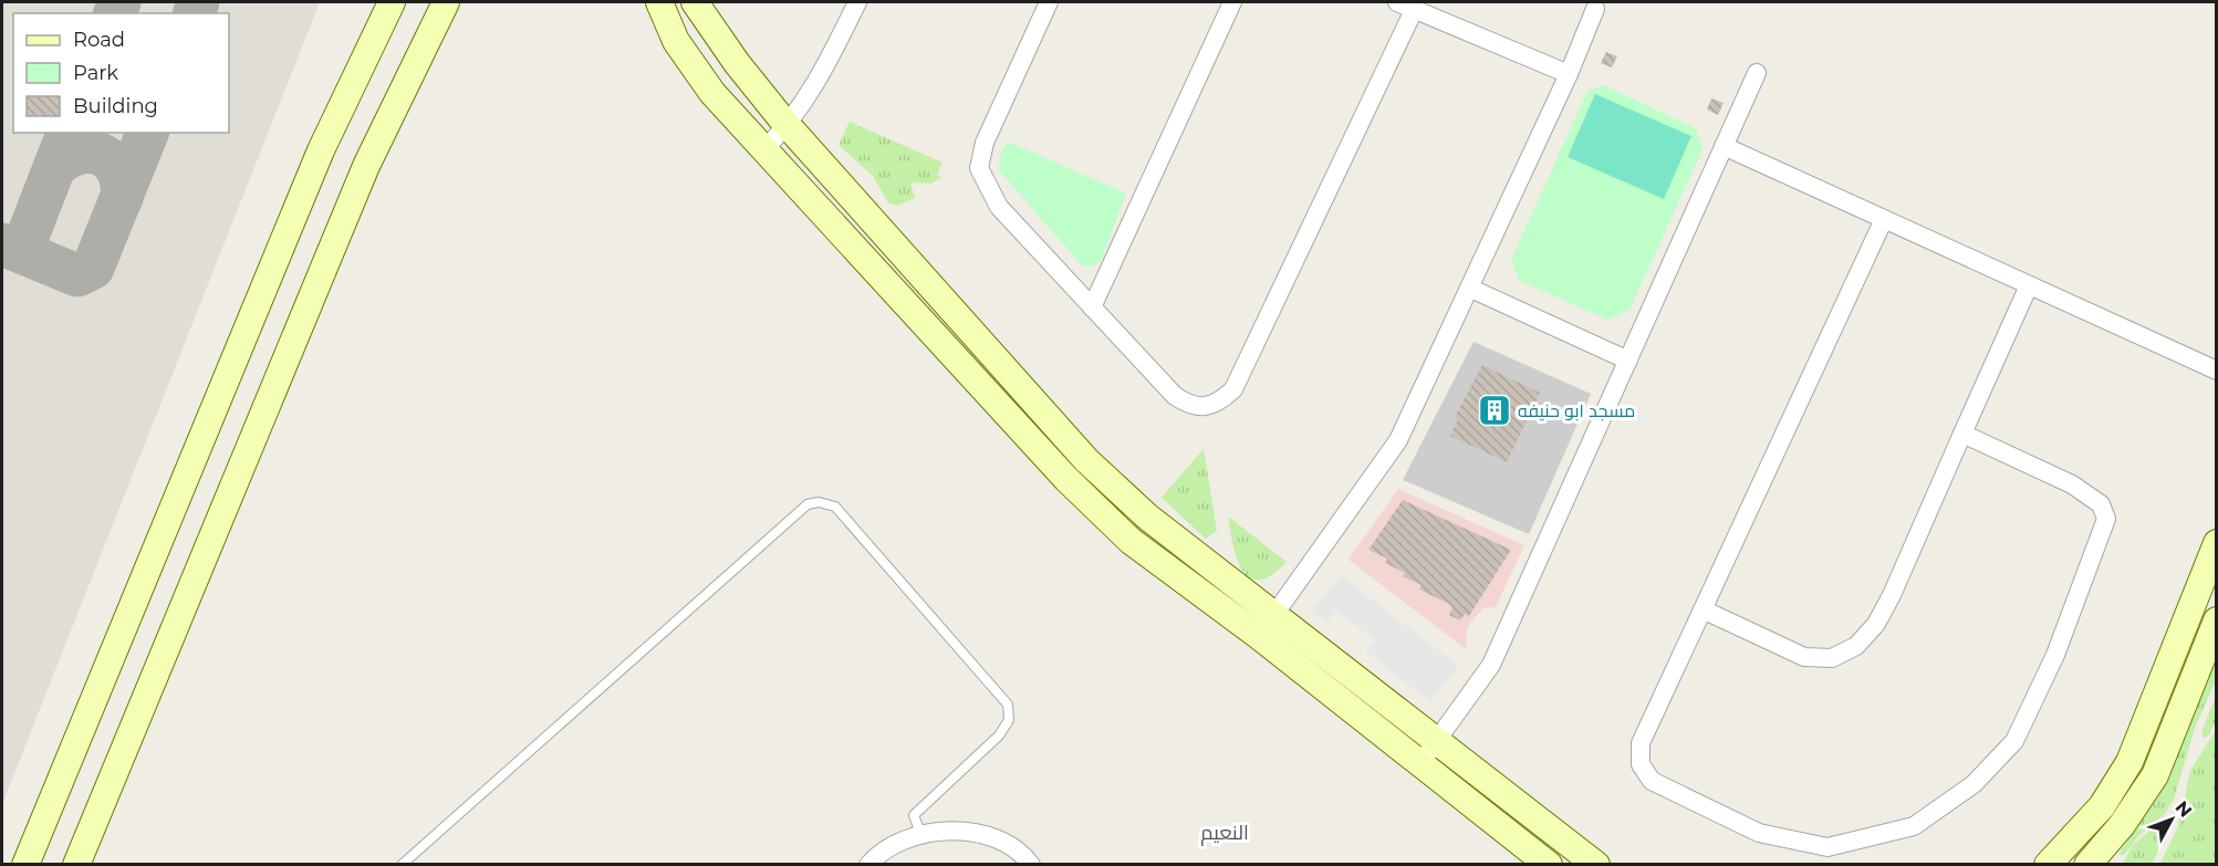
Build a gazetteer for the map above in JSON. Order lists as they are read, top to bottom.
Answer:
{
  "districts": ["النعيم"],
  "places": {
    "building": ["مسجد ابو حنيفه"]
  },
  "legend": ["Road", "Park", "Building"],
  "north": "top right"
}
